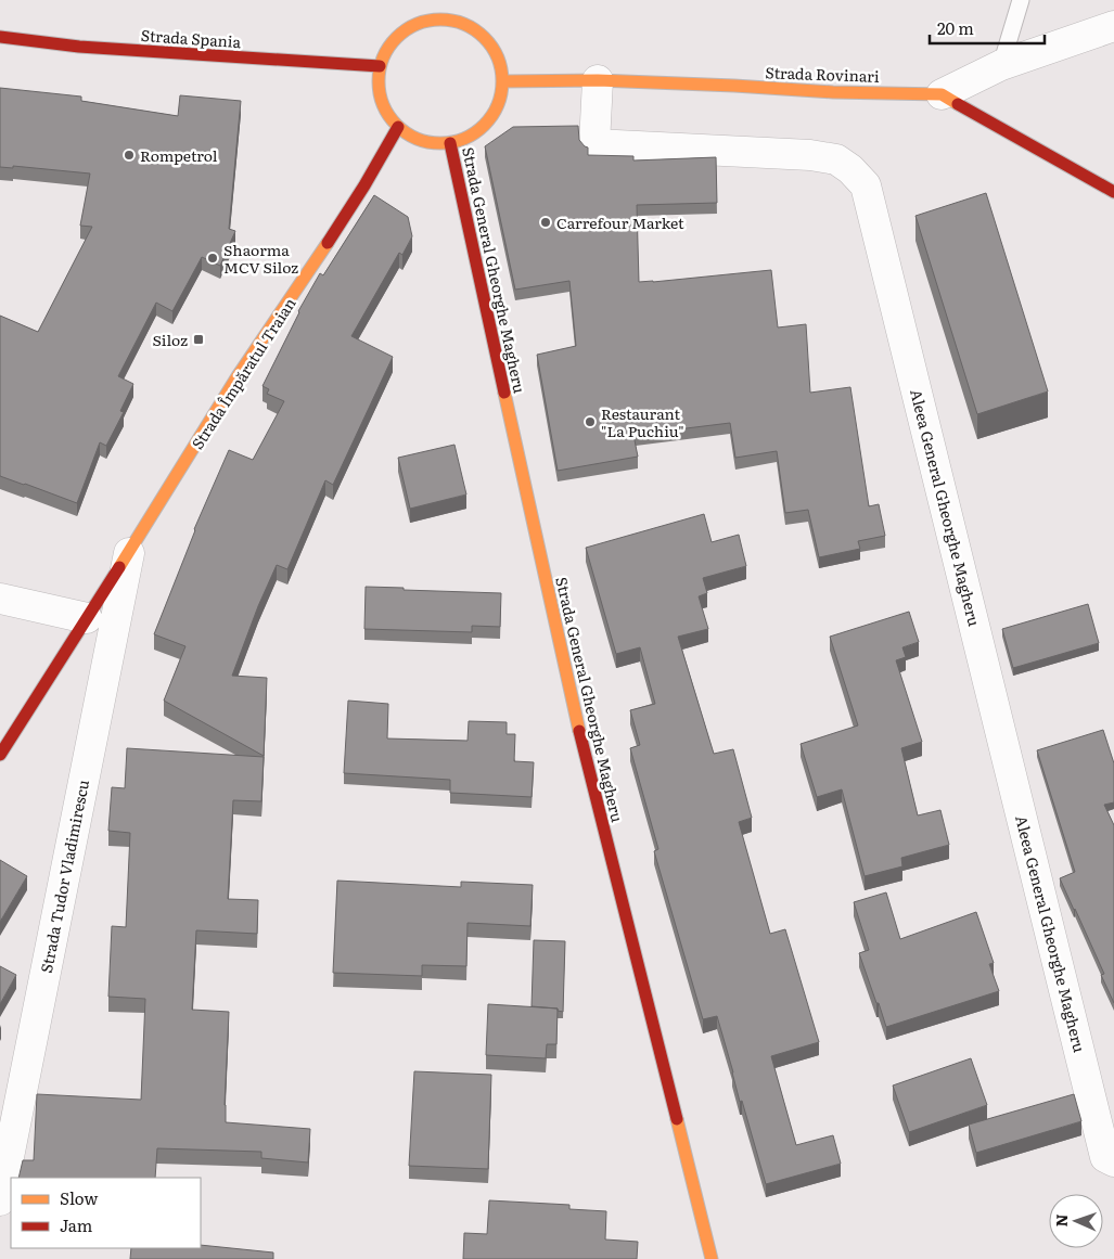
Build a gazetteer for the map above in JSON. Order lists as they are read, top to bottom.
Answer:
{
  "streets": {
    "street": [
      "Strada Spania",
      "Strada Rovinari",
      "Strada General Gheorghe Magheru",
      "Strada Împăratul Traian",
      "Aleea General Gheorghe Magheru",
      "Strada Tudor Vladimirescu"
    ]
  },
  "crossings": [
    ["Strada Spania", "Strada Rovinari"],
    ["Strada Spania", "Strada General Gheorghe Magheru"],
    ["Strada Spania", "Strada Împăratul Traian"],
    ["Strada Rovinari", "Strada General Gheorghe Magheru"],
    ["Strada Rovinari", "Strada Împăratul Traian"],
    ["Strada Rovinari", "Aleea General Gheorghe Magheru"],
    ["Strada General Gheorghe Magheru", "Strada Împăratul Traian"],
    ["Strada Împăratul Traian", "Strada Tudor Vladimirescu"]
  ],
  "places": {
    "other": [
      "Rompetrol",
      "Carrefour Market",
      "Shaorma MCV Siloz",
      "Restaurant \"La Puchiu\""
    ],
    "transit": ["Siloz"]
  },
  "legend": ["Slow", "Jam"],
  "scale_bar": "20 m",
  "north": "left"
}
